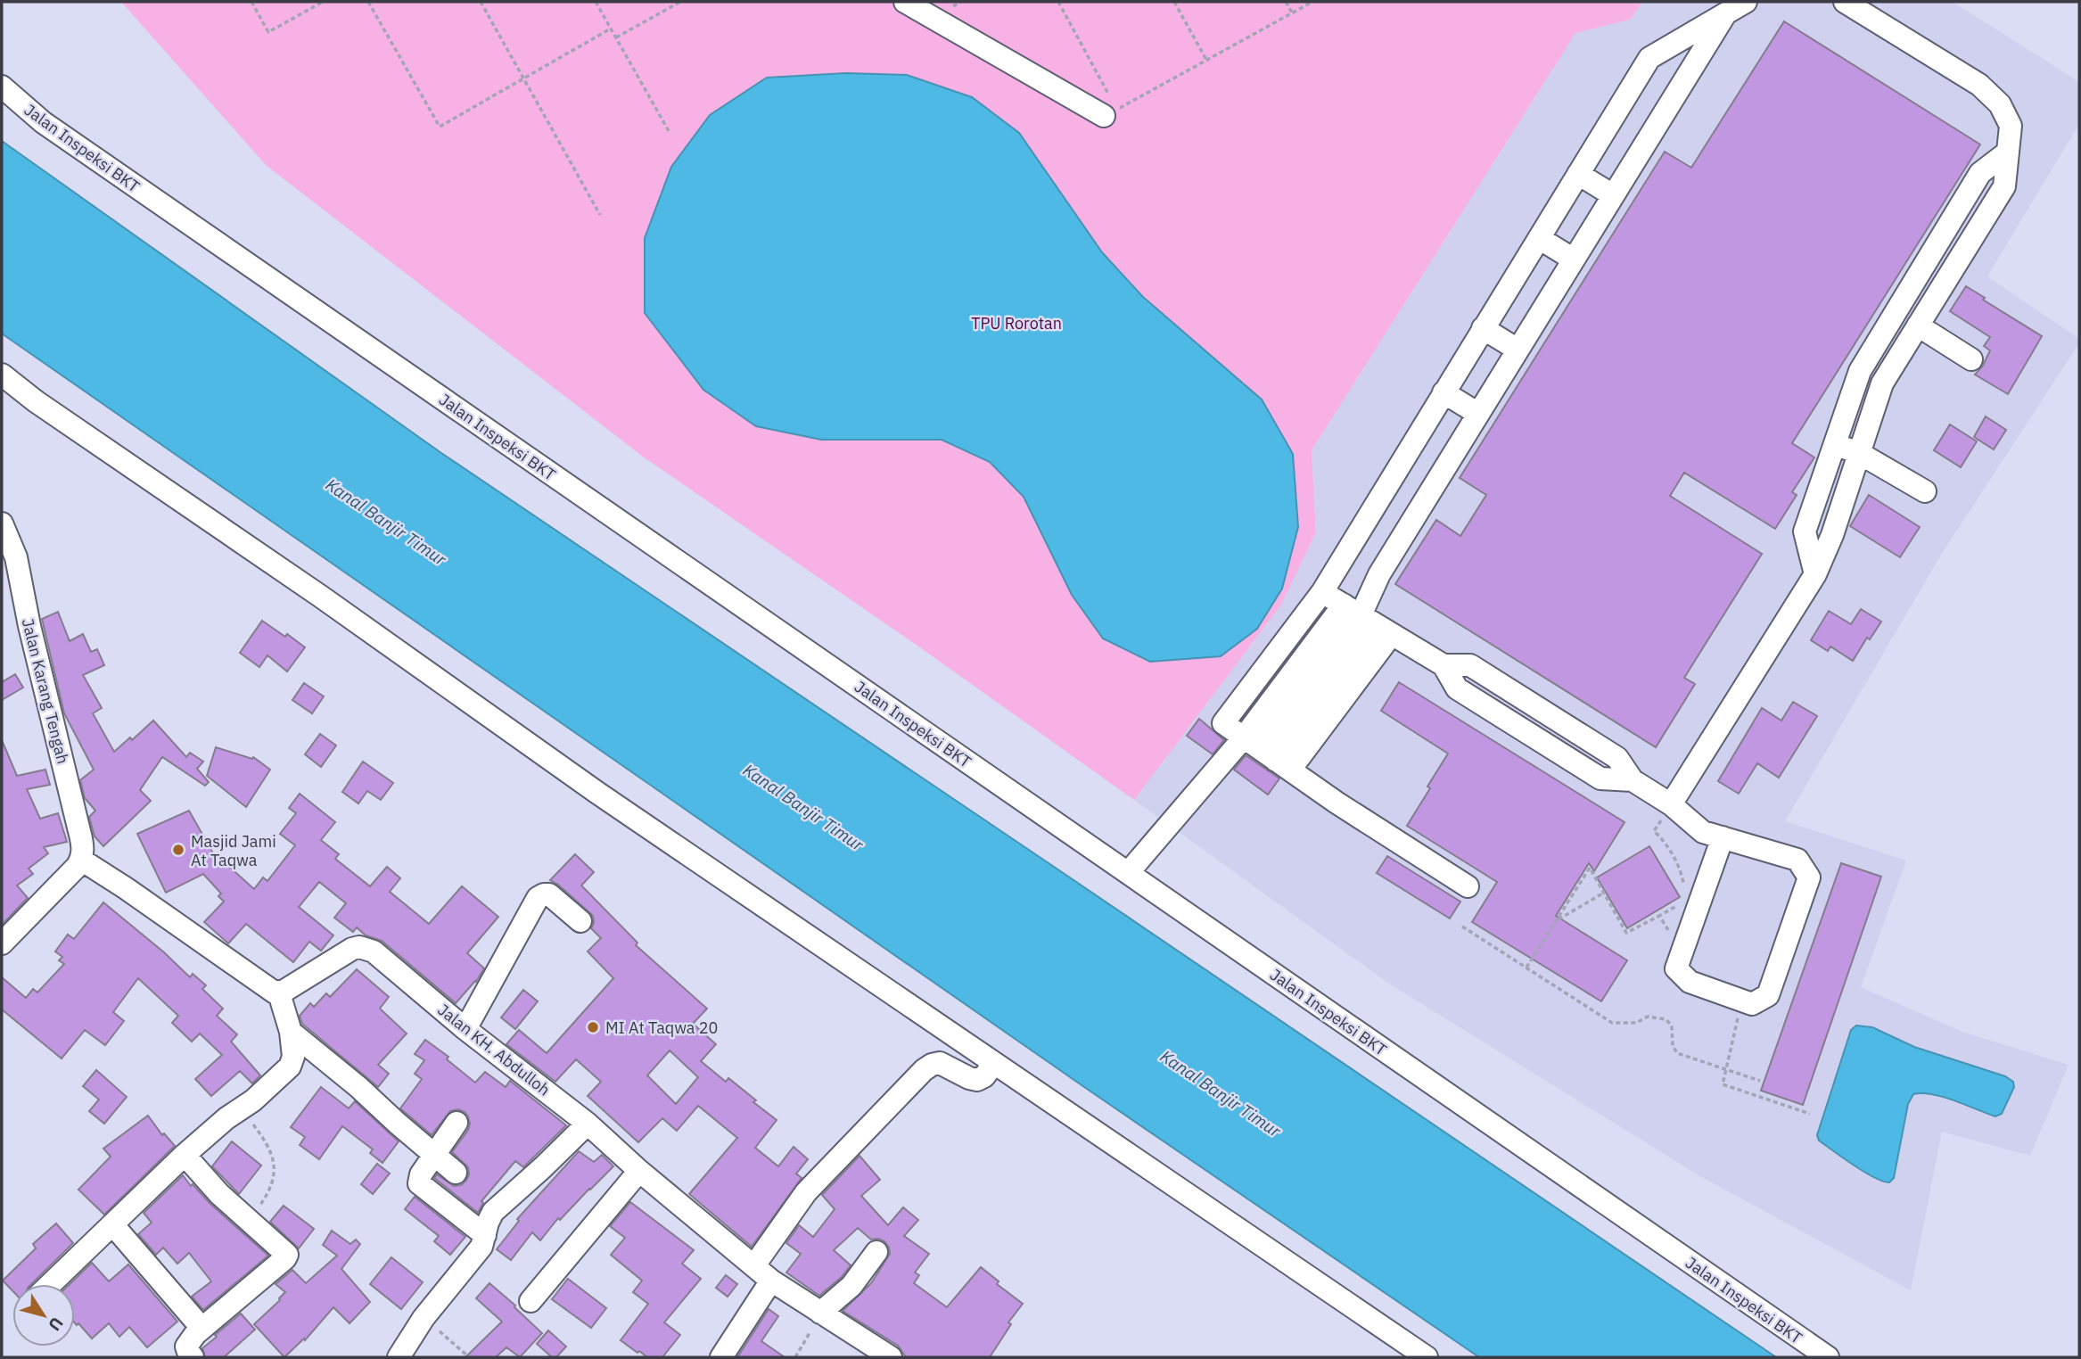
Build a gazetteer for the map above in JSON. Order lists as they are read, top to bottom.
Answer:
{
  "streets": {
    "street": ["Jalan Inspeksi BKT", "Jalan Karang Tengah", "Jalan KH. Abdulloh"]
  },
  "water": ["Kanal Banjir Timur"],
  "parks": ["TPU Rorotan"],
  "places": ["Masjid Jami At Taqwa", "MI At Taqwa 20"],
  "north": "bottom right"
}
